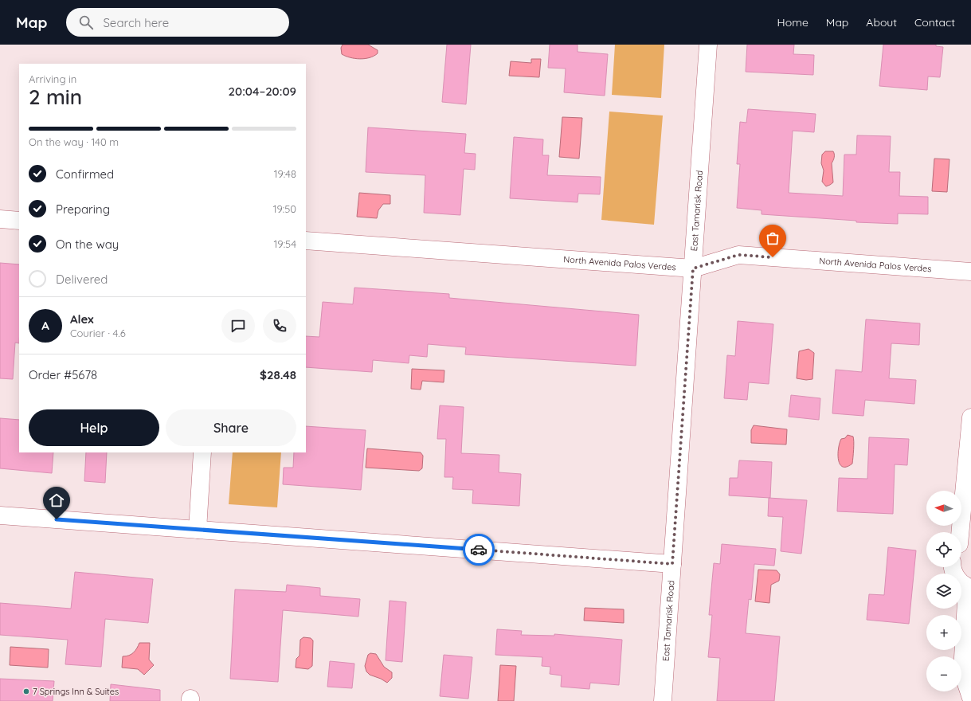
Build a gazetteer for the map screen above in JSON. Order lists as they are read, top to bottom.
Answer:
{
  "streets": {
    "street": ["East Tamarisk Road", "North Avenida Palos Verdes"]
  },
  "crossings": [
    ["East Tamarisk Road", "North Avenida Palos Verdes"]
  ],
  "places": ["7 Springs Inn & Suites"],
  "north": "left",
  "page": {
    "header": "Map",
    "search": "Search here",
    "nav": [
      "Home",
      "Map",
      "About",
      "Contact"
    ],
    "heading": ["2 min", "Arriving in", "20:04–20:09"],
    "panel": [
      "Alex",
      "Courier · 4.6",
      "Order #5678",
      "$28.48"
    ],
    "bar": "On the way · 140 m",
    "list": [
      ["Confirmed", "19:48"],
      ["Preparing", "19:50"],
      ["On the way", "19:54"],
      "Delivered"
    ],
    "round": "A",
    "buttons": ["Help", "Share"],
    "map_buttons": ["+", "−"]
  }
}
